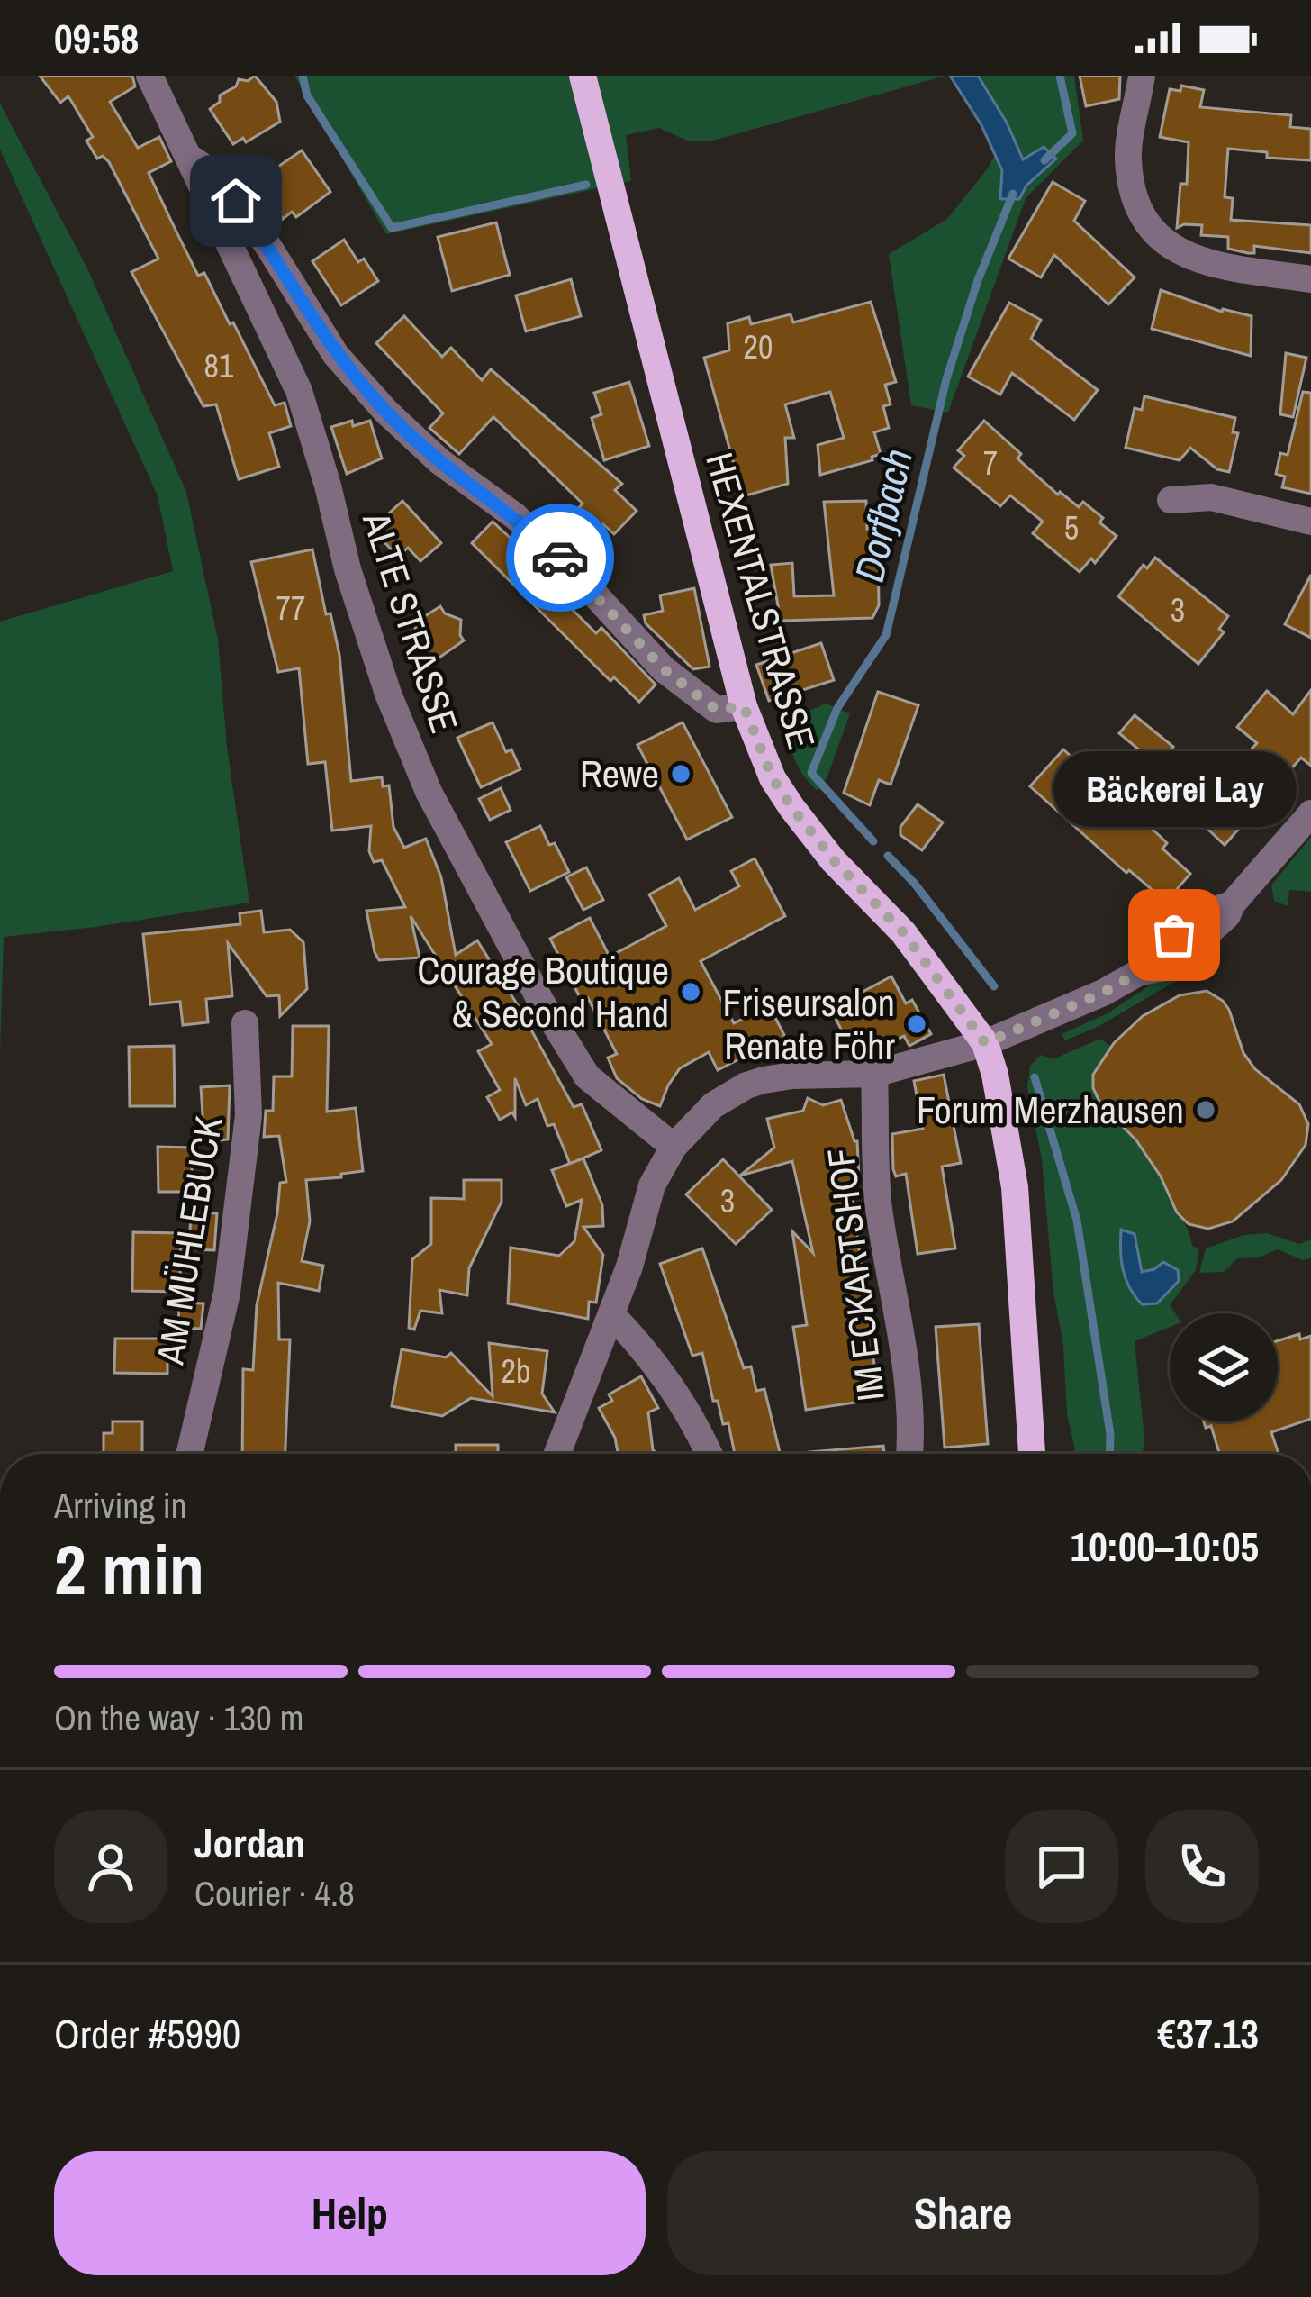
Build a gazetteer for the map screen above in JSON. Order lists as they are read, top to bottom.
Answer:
{
  "streets": {
    "main road": ["HEXENTALSTRASSE"],
    "street": ["ALTE STRASSE", "AM MÜHLEBUCK", "IM ECKARTSHOF"]
  },
  "water": ["Dorfbach"],
  "places": [
    "Rewe",
    "Bäckerei Lay",
    "Courage Boutique & Second Hand",
    "Friseursalon Renate Föhr",
    "Forum Merzhausen"
  ],
  "house_numbers": [
    "20",
    "81",
    "7",
    "5",
    "77",
    "3",
    "3",
    "2b"
  ],
  "page": {
    "status": "09:58",
    "bubble": "Bäckerei Lay",
    "heading": ["2 min", "Arriving in", "10:00–10:05"],
    "panel": [
      "Jordan",
      "Courier · 4.8",
      "Order #5990",
      "€37.13"
    ],
    "bar": "On the way · 130 m",
    "buttons": ["Help", "Share"]
  }
}
